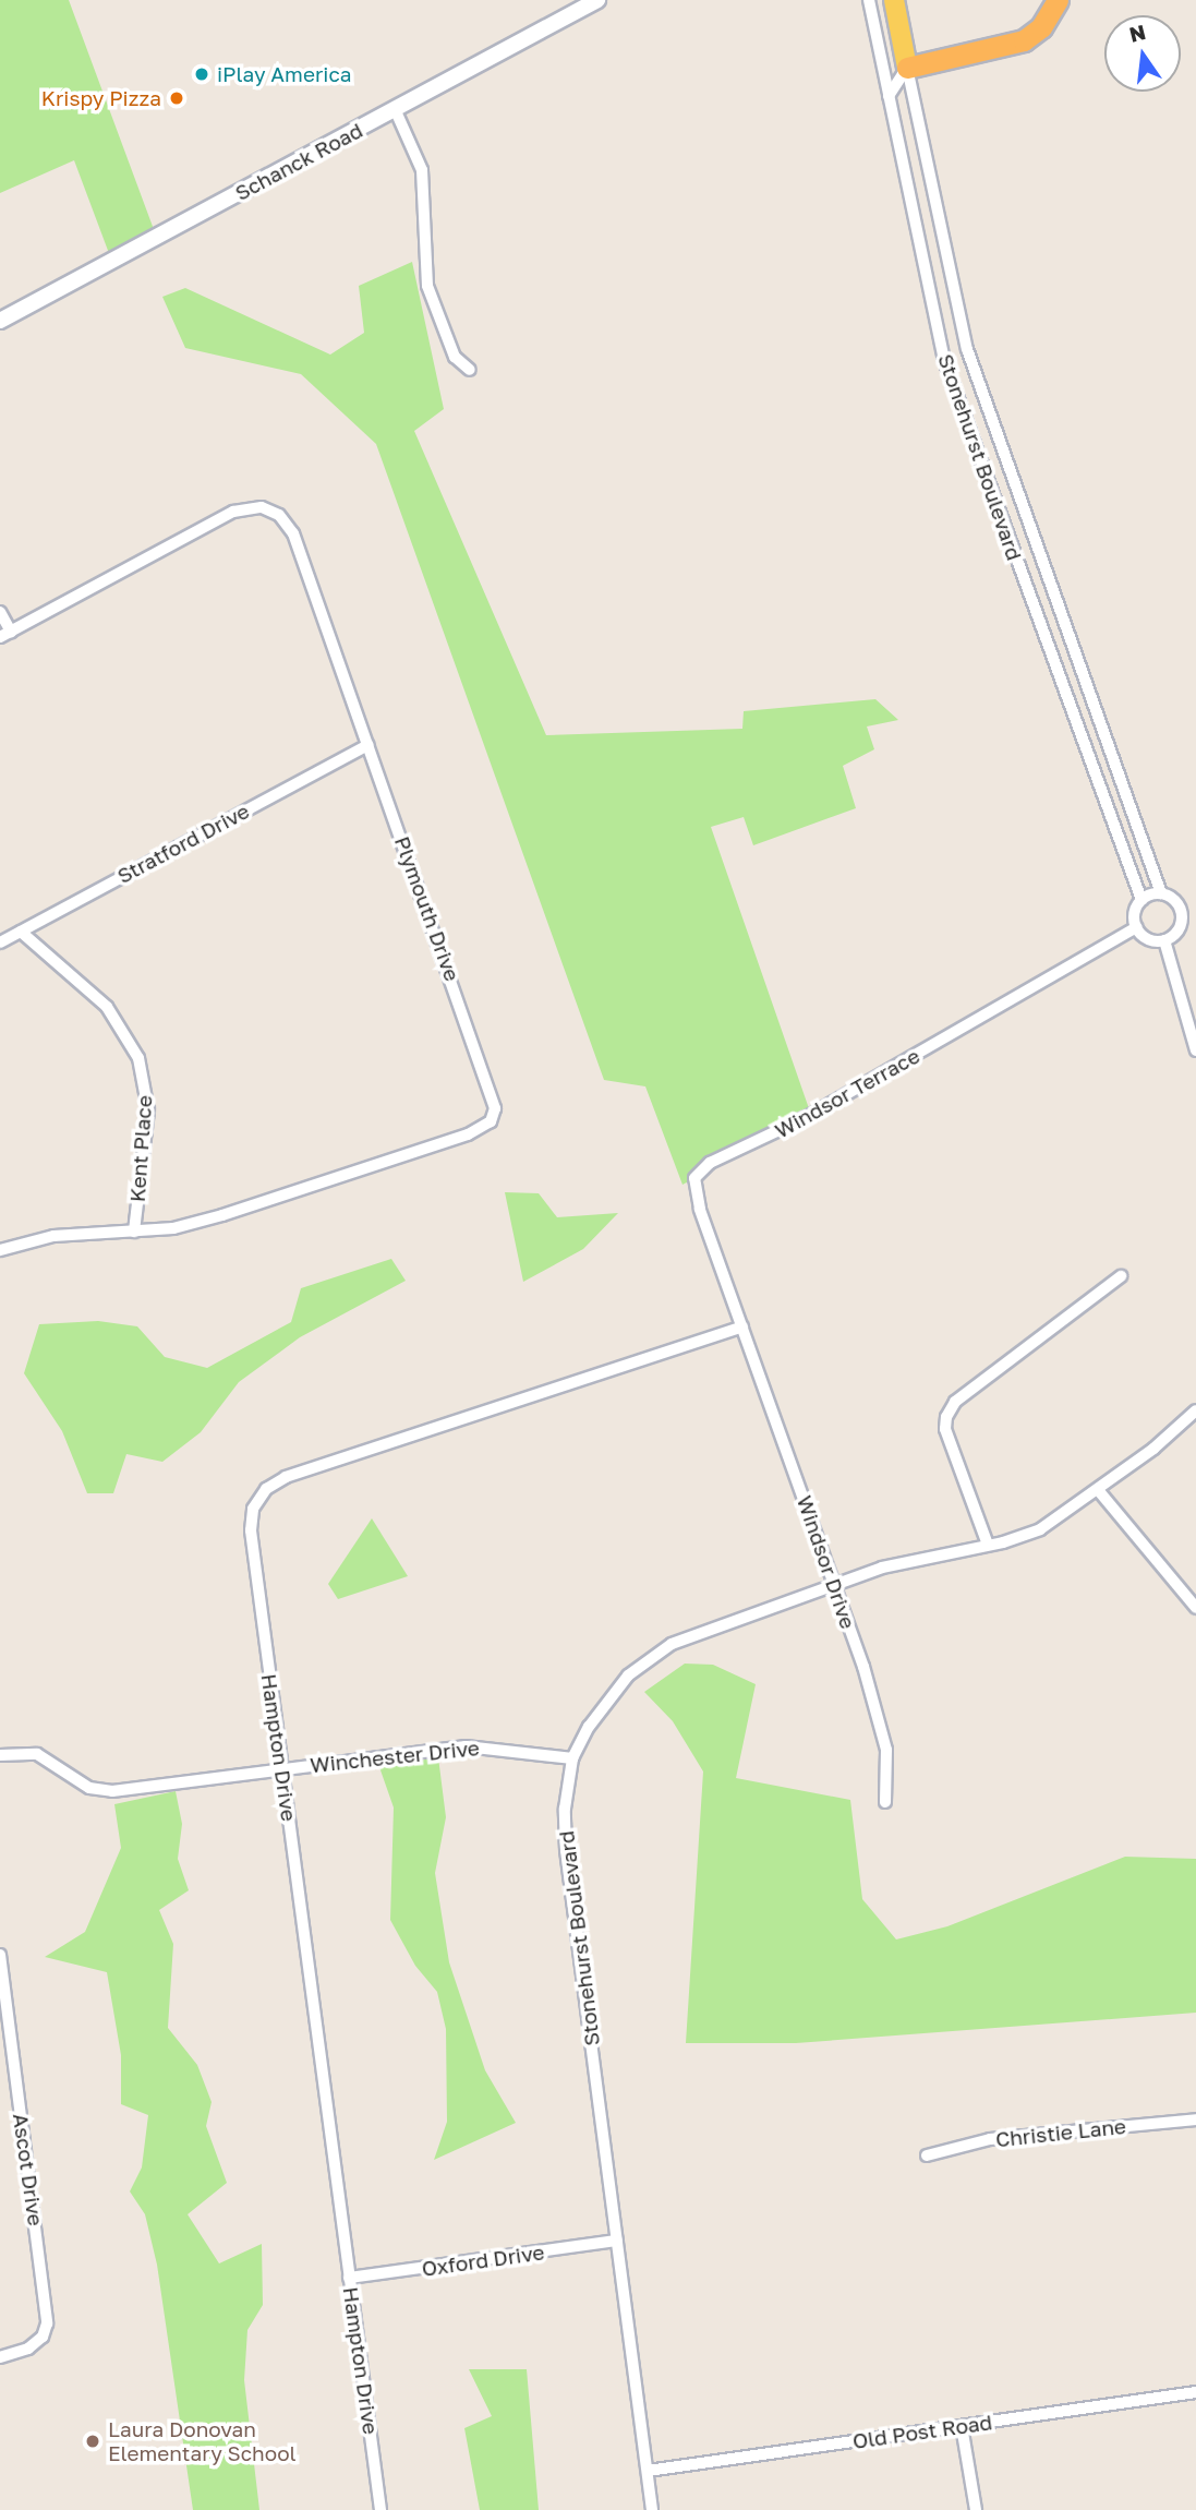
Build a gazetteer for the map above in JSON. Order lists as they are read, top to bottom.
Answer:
{
  "streets": {
    "main road": ["Stonehurst Boulevard"],
    "street": [
      "Schanck Road",
      "Stratford Drive",
      "Plymouth Drive",
      "Windsor Terrace",
      "Kent Place",
      "Windsor Drive",
      "Hampton Drive",
      "Winchester Drive",
      "Christie Lane",
      "Ascot Drive",
      "Oxford Drive",
      "Old Post Road"
    ]
  },
  "crossings": [
    ["Stonehurst Boulevard", "Windsor Terrace"],
    ["Stonehurst Boulevard", "Windsor Drive"],
    ["Stonehurst Boulevard", "Winchester Drive"],
    ["Stonehurst Boulevard", "Oxford Drive"],
    ["Stonehurst Boulevard", "Old Post Road"],
    ["Stratford Drive", "Plymouth Drive"],
    ["Stratford Drive", "Kent Place"],
    ["Plymouth Drive", "Kent Place"],
    ["Windsor Terrace", "Windsor Drive"],
    ["Windsor Terrace", "Hampton Drive"],
    ["Windsor Drive", "Hampton Drive"],
    ["Hampton Drive", "Winchester Drive"],
    ["Hampton Drive", "Oxford Drive"]
  ],
  "places": ["iPlay America", "Krispy Pizza", "Laura Donovan Elementary School"],
  "north": "top"
}
